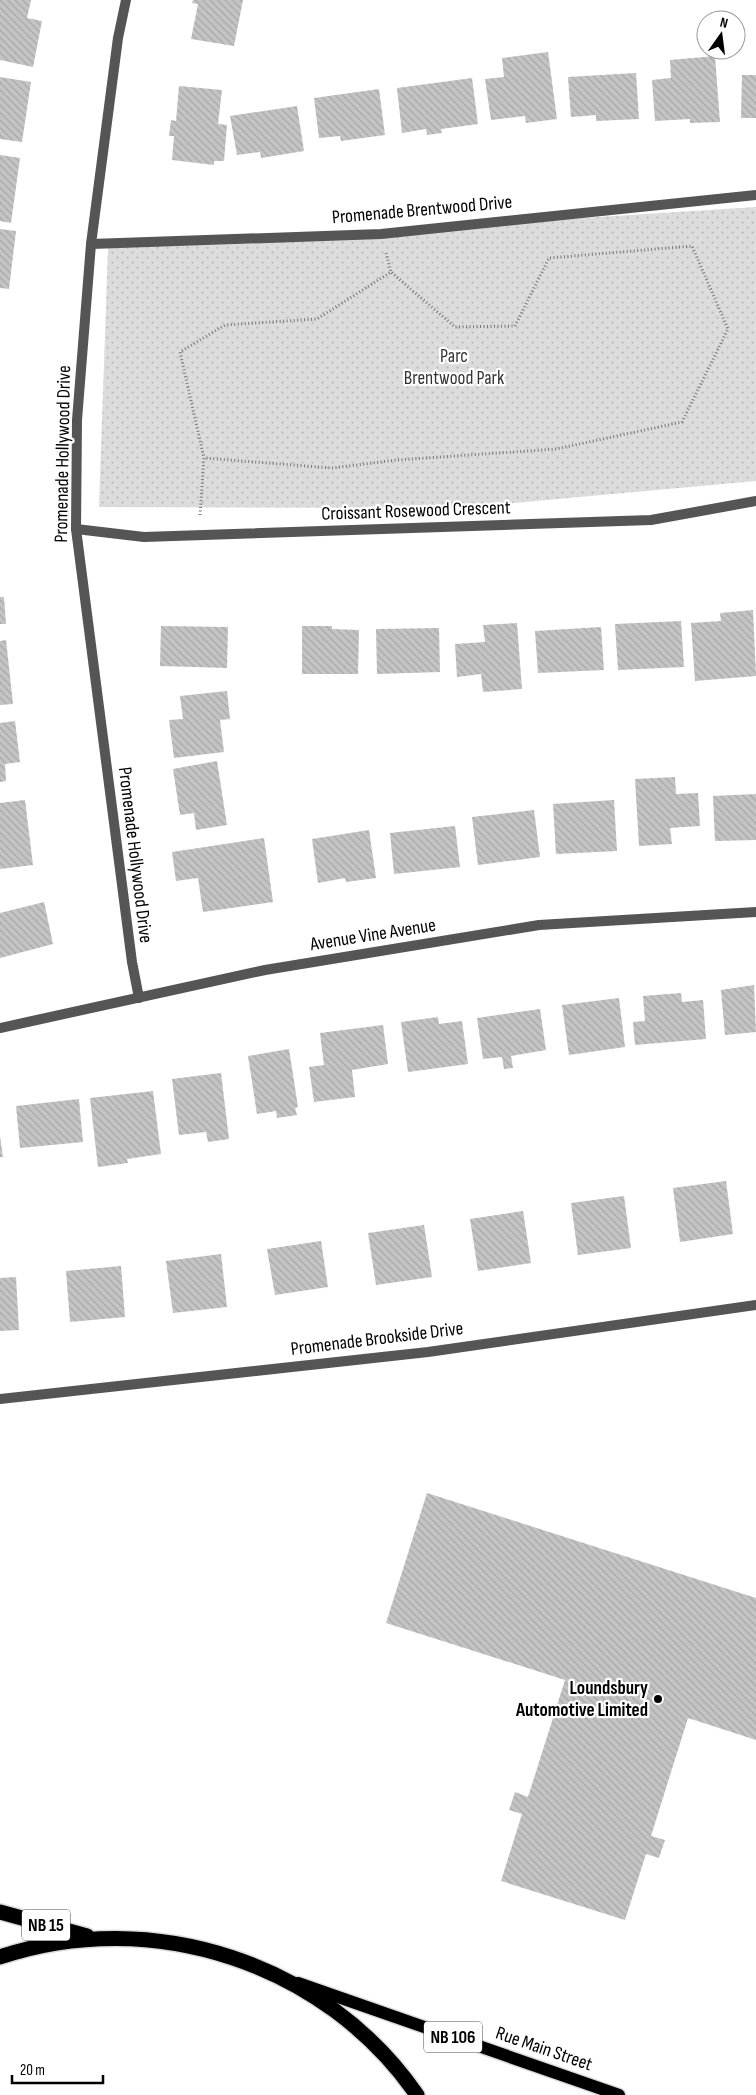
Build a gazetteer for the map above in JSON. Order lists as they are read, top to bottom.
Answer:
{
  "streets": {
    "highway": ["NB 15"],
    "main road": ["NB 106", "Rue Main Street"],
    "street": [
      "Promenade Brentwood Drive",
      "Promenade Hollywood Drive",
      "Croissant Rosewood Crescent",
      "Avenue Vine Avenue",
      "Promenade Brookside Drive"
    ]
  },
  "crossings": [
    ["Promenade Brentwood Drive", "Promenade Hollywood Drive"],
    ["Promenade Hollywood Drive", "Croissant Rosewood Crescent"],
    ["Promenade Hollywood Drive", "Avenue Vine Avenue"]
  ],
  "parks": ["Parc Brentwood Park"],
  "places": ["Loundsbury Automotive Limited"],
  "scale_bar": "20 m",
  "north": "top"
}
